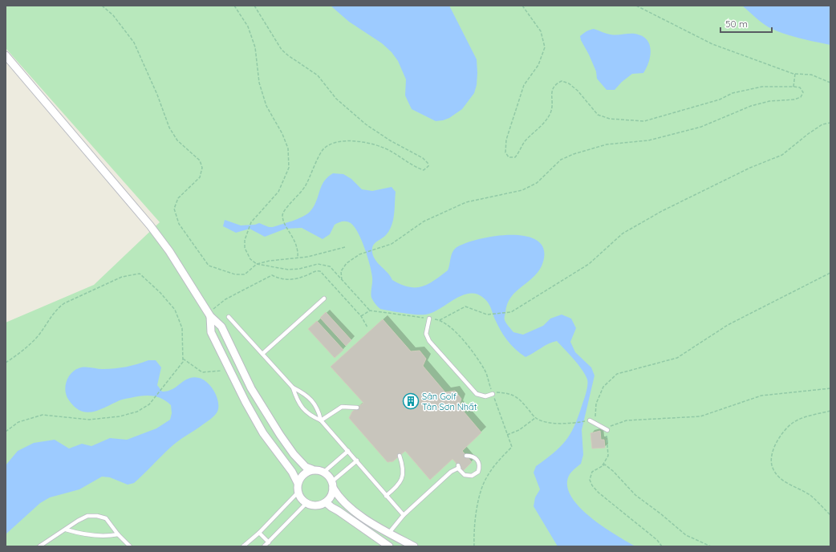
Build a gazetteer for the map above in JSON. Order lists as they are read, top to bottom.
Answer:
{
  "places": {
    "building": ["Sân Golf Tân Sơn Nhất"]
  },
  "scale_bar": "50 m"
}
